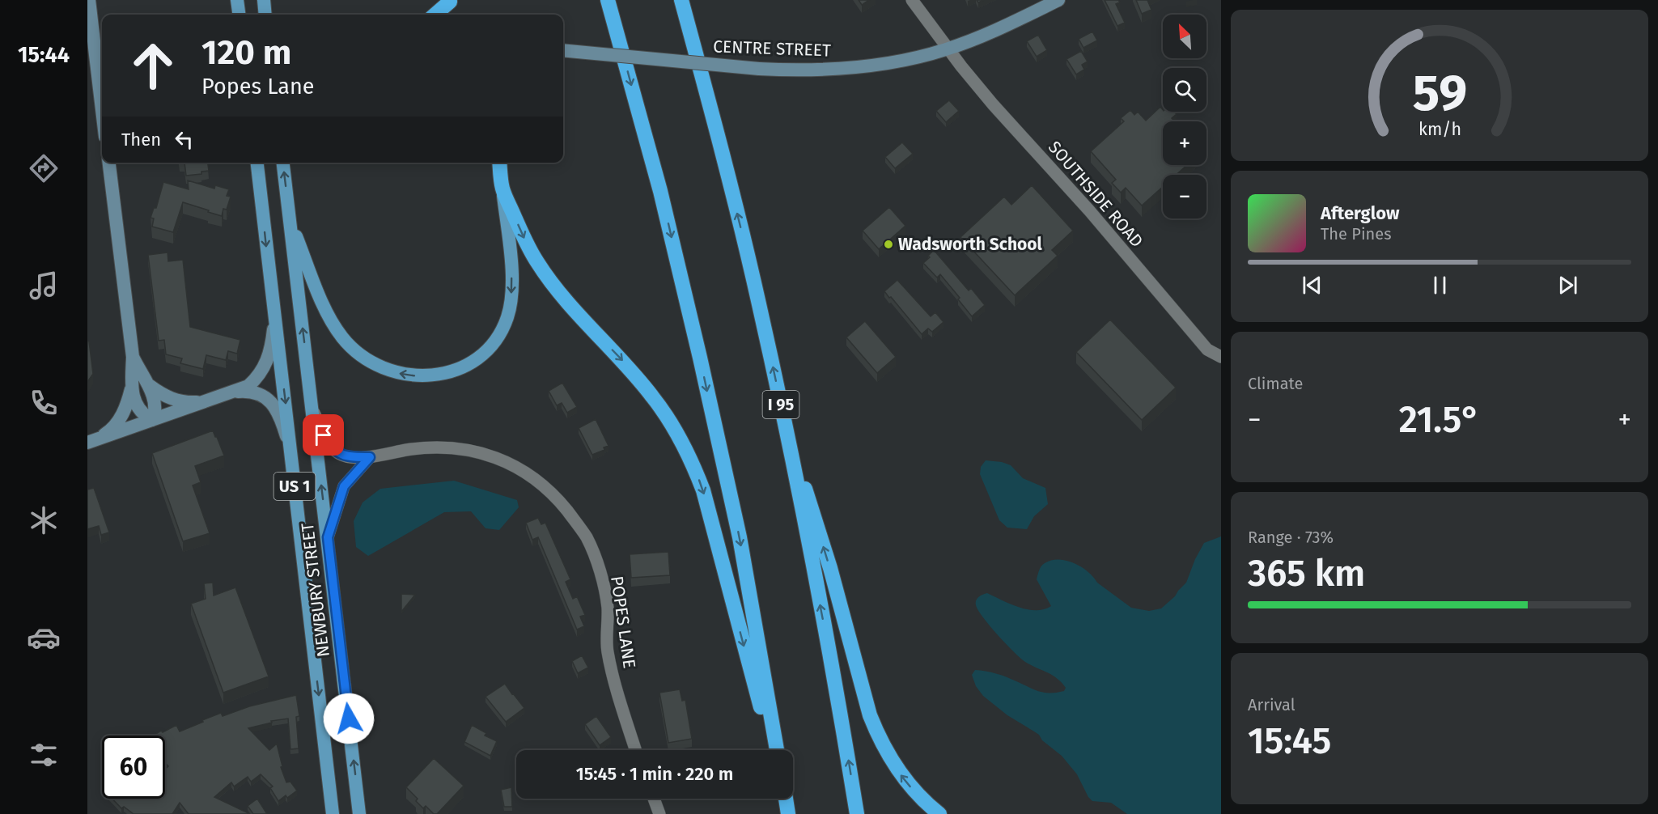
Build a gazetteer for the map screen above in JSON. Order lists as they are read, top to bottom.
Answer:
{
  "streets": {
    "highway": ["I 95"],
    "main road": ["CENTRE STREET", "US 1", "NEWBURY STREET"],
    "street": ["SOUTHSIDE ROAD", "POPES LANE"]
  },
  "crossings": [
    ["CENTRE STREET", "SOUTHSIDE ROAD"],
    ["NEWBURY STREET", "POPES LANE"]
  ],
  "places": ["Wadsworth School"],
  "north": "top left",
  "page": {
    "tabs": "15:44",
    "map_buttons": ["+", "−"],
    "turn": ["120 m", "Popes Lane"],
    "then": "Then",
    "song": ["Afterglow", "The Pines"],
    "tile": [
      "Climate",
      ["Range · 73%", "365 km"],
      ["Arrival", "15:45"]
    ],
    "heat": ["−", "21.5°", "+"],
    "limit": "60",
    "trip": "15:45 · 1 min · 220 m",
    "gauge": ["59", "km/h"]
  }
}
